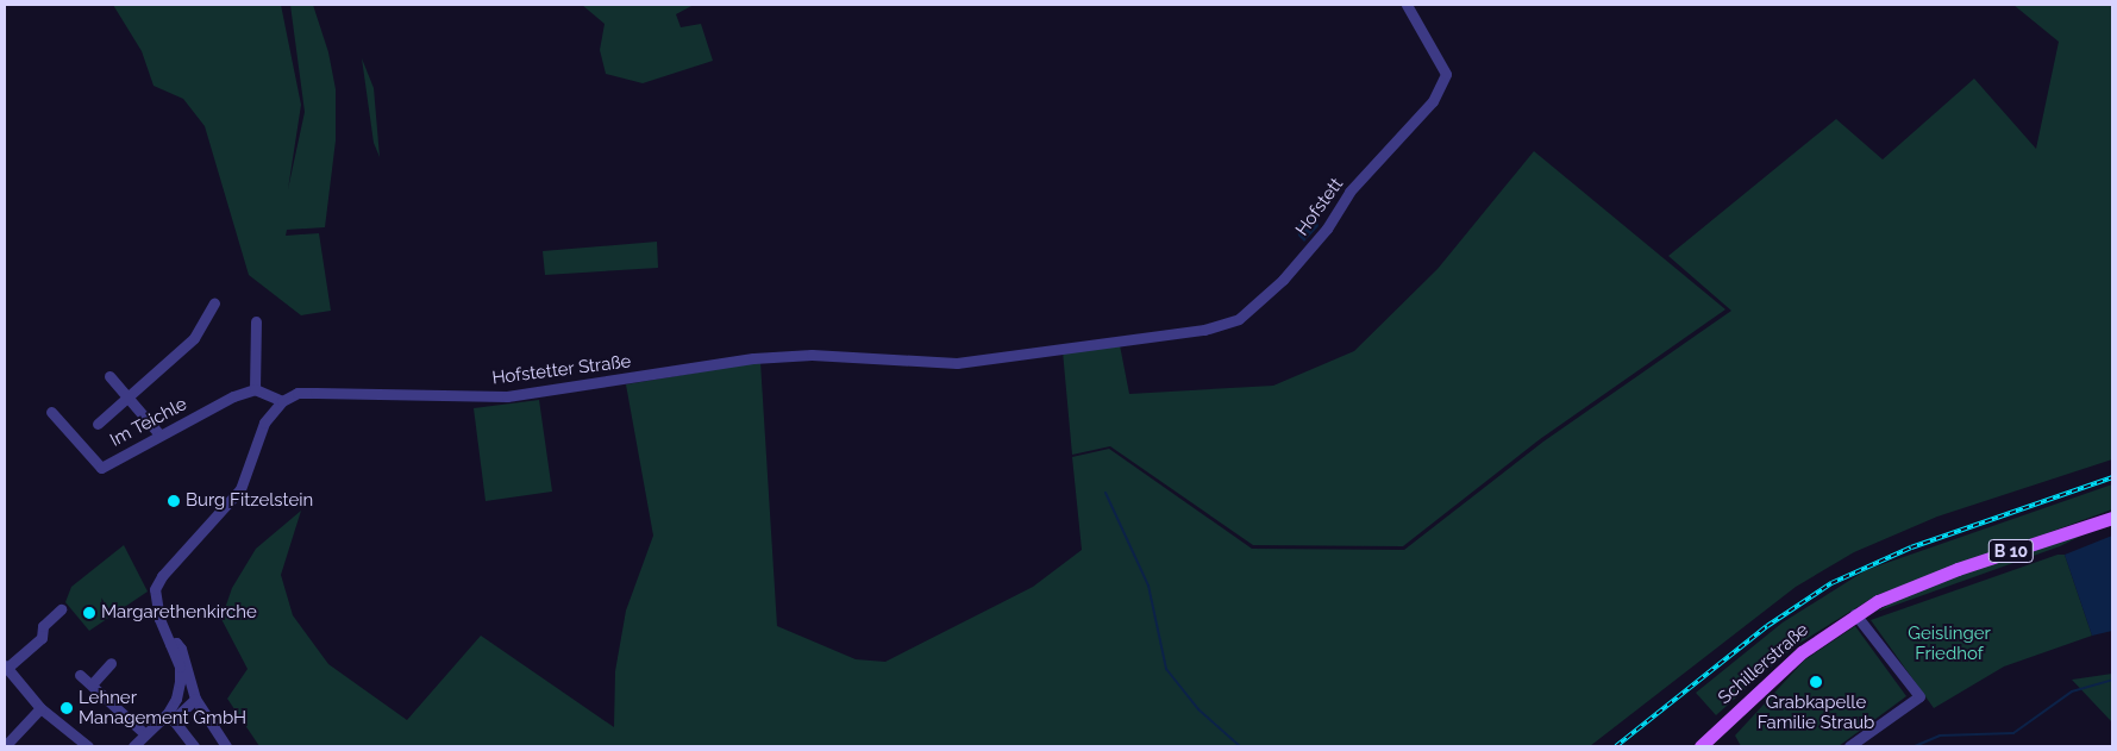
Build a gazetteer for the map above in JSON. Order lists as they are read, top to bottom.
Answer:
{
  "streets": {
    "main road": ["B 10", "Schillerstraße"],
    "street": ["Hofstett", "Hofstetter Straße", "Im Teichle"]
  },
  "crossings": [
    ["Hofstett", "Hofstetter Straße"],
    ["B 10", "Schillerstraße"]
  ],
  "parks": ["Geislinger Friedhof"],
  "places": [
    "Burg Fitzelstein",
    "Margarethenkirche",
    "Grabkapelle Familie Straub",
    "Lehner Management GmbH"
  ]
}
